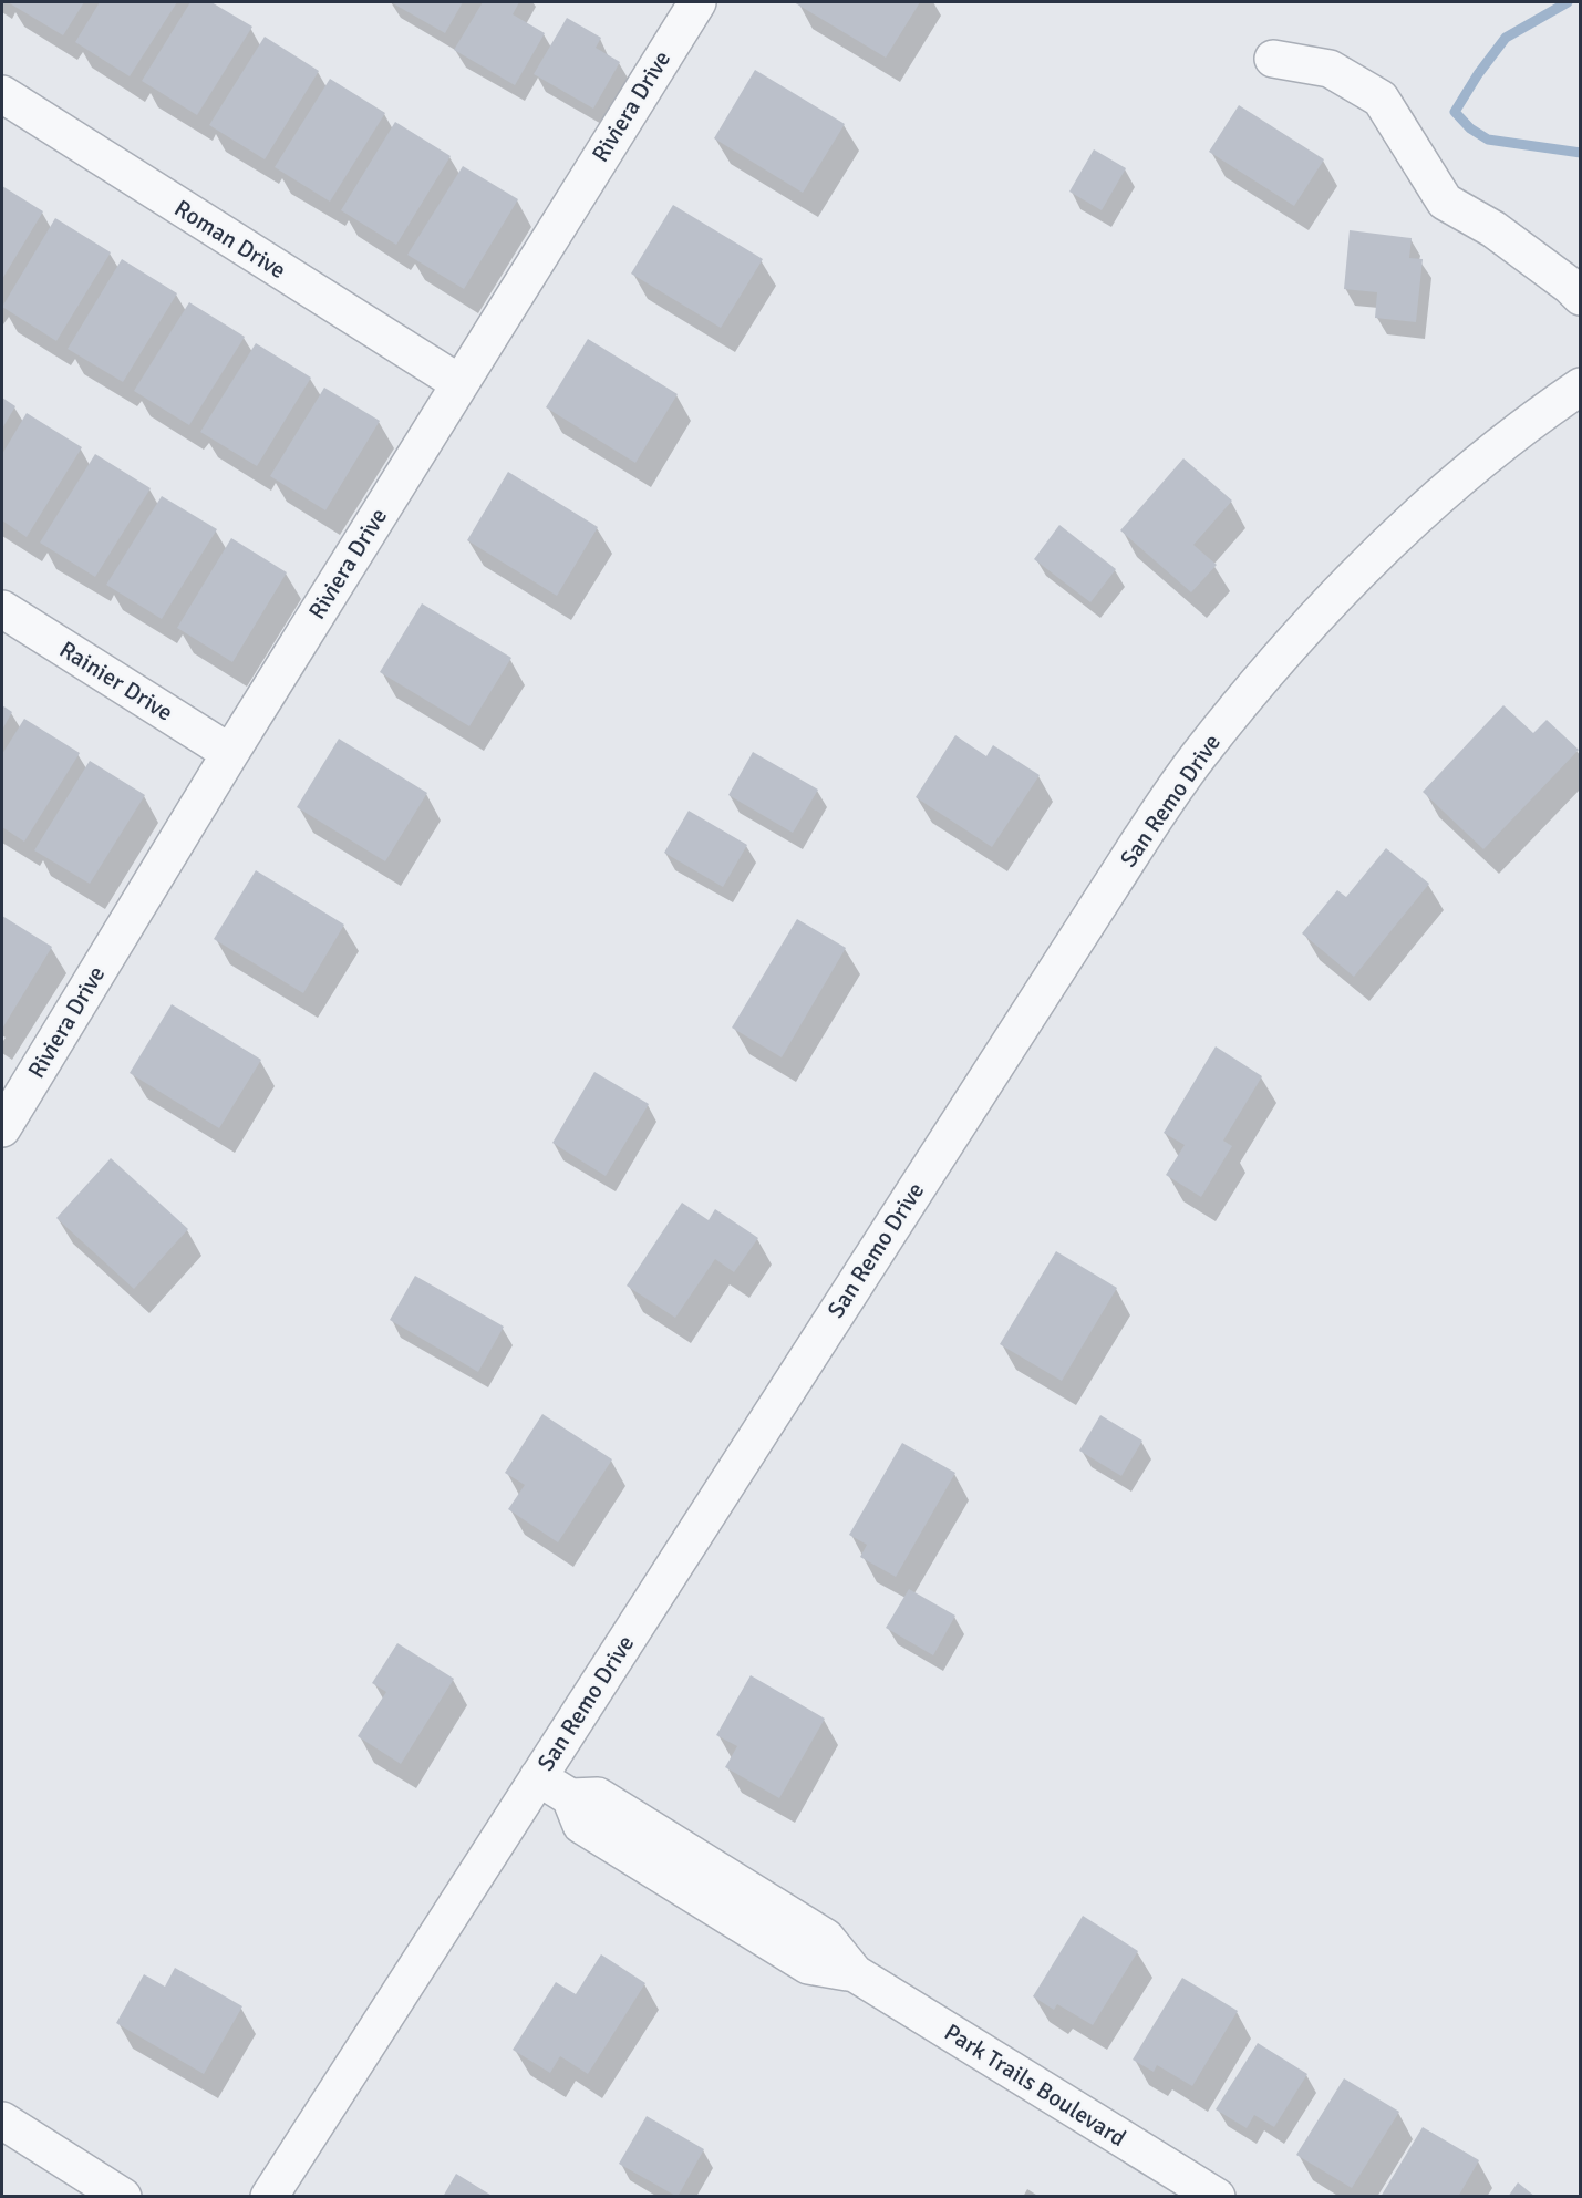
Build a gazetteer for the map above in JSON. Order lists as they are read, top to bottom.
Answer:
{
  "streets": {
    "street": [
      "Riviera Drive",
      "Roman Drive",
      "Rainier Drive",
      "San Remo Drive",
      "Park Trails Boulevard"
    ]
  },
  "crossings": [
    ["Riviera Drive", "Roman Drive"],
    ["Riviera Drive", "Rainier Drive"],
    ["San Remo Drive", "Park Trails Boulevard"]
  ]
}
